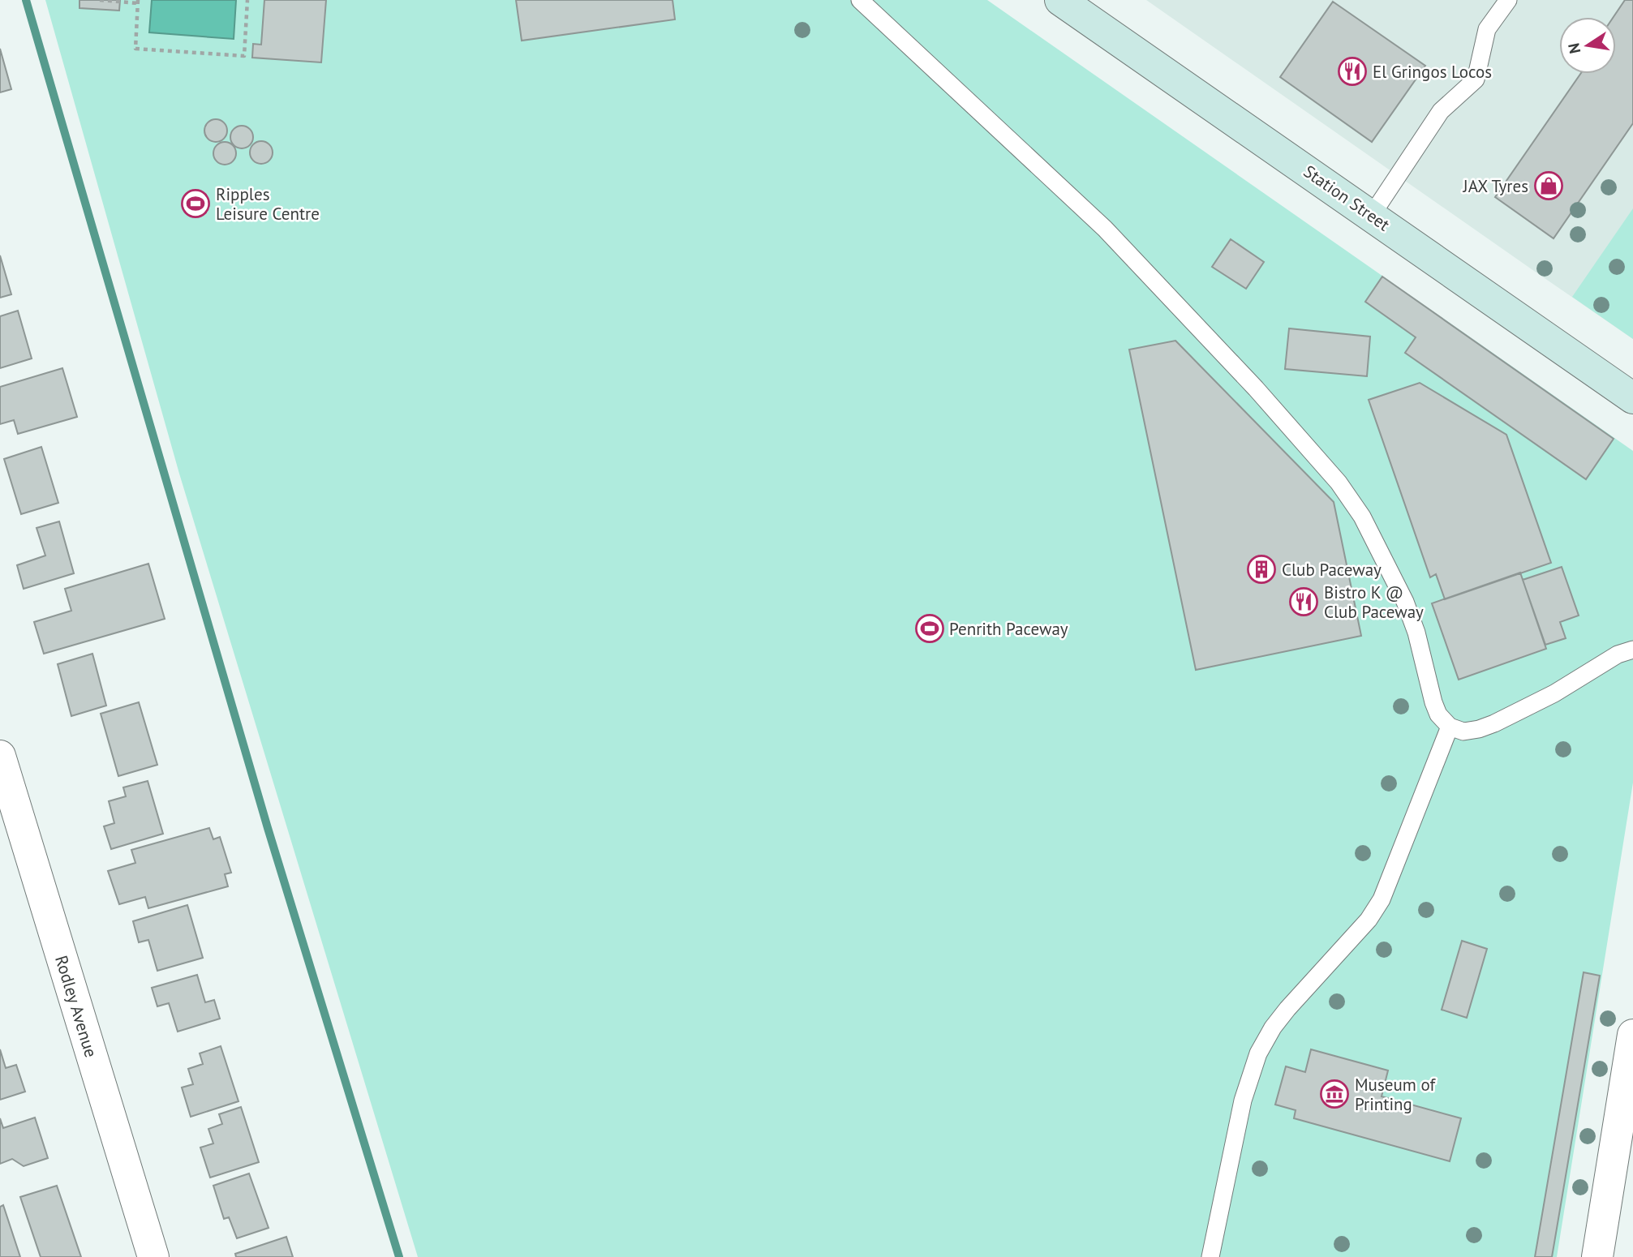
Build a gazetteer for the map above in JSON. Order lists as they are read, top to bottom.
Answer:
{
  "streets": {
    "street": ["Station Street", "Rodley Avenue"]
  },
  "places": {
    "restaurant": ["El Gringos Locos", "Bistro K @ Club Paceway"],
    "shop": ["JAX Tyres"],
    "sports": ["Ripples Leisure Centre", "Penrith Paceway"],
    "building": ["Club Paceway"],
    "museum": ["Museum of Printing"]
  },
  "north": "left"
}
